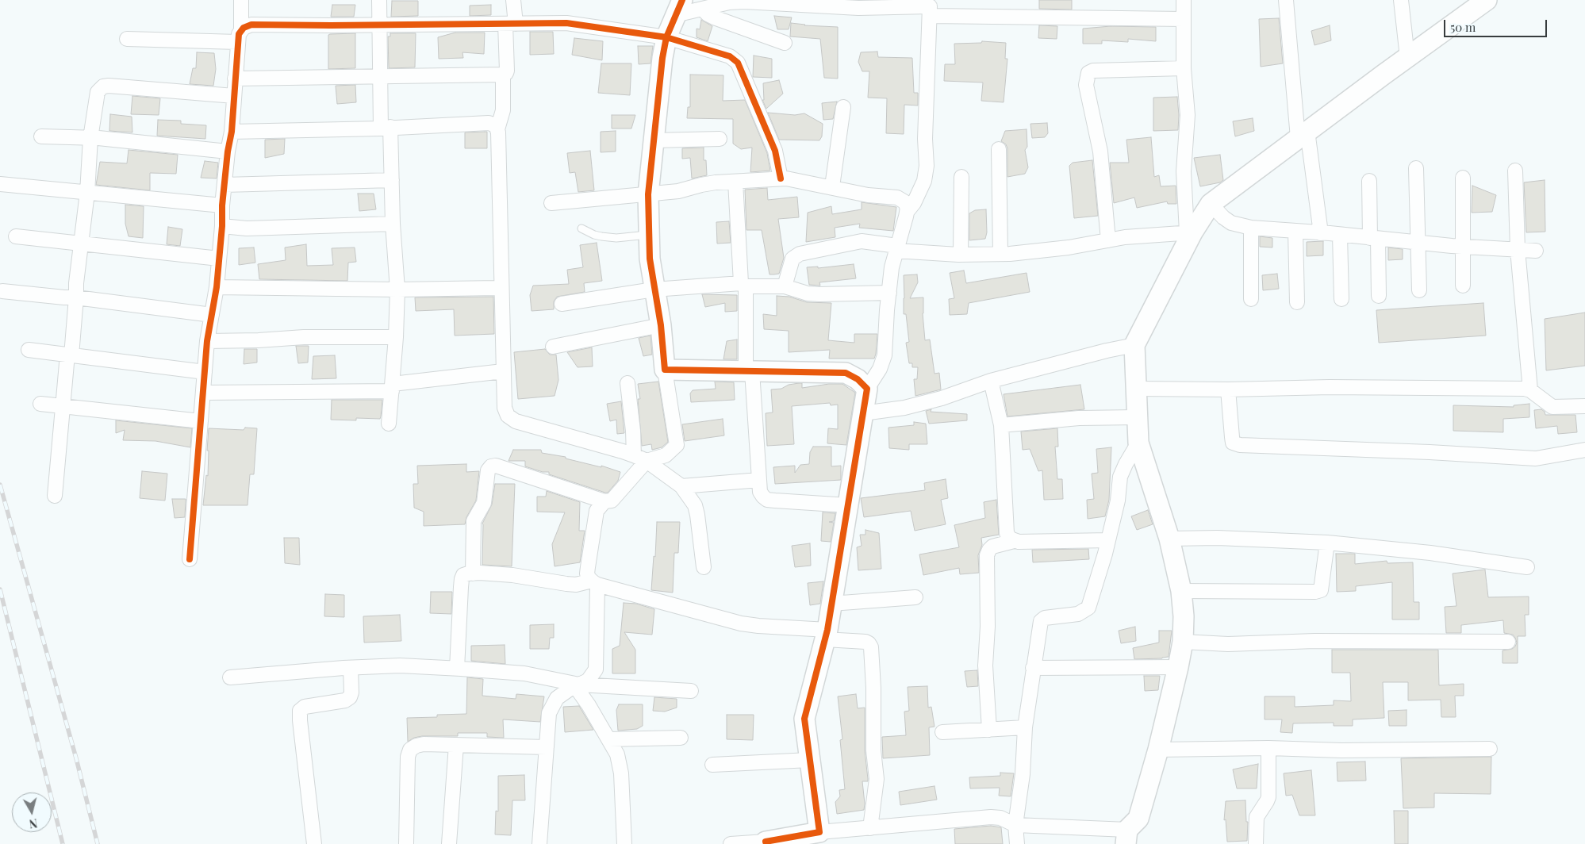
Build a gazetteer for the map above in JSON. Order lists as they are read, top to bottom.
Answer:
{
  "scale_bar": "50 m",
  "north": "bottom"
}
